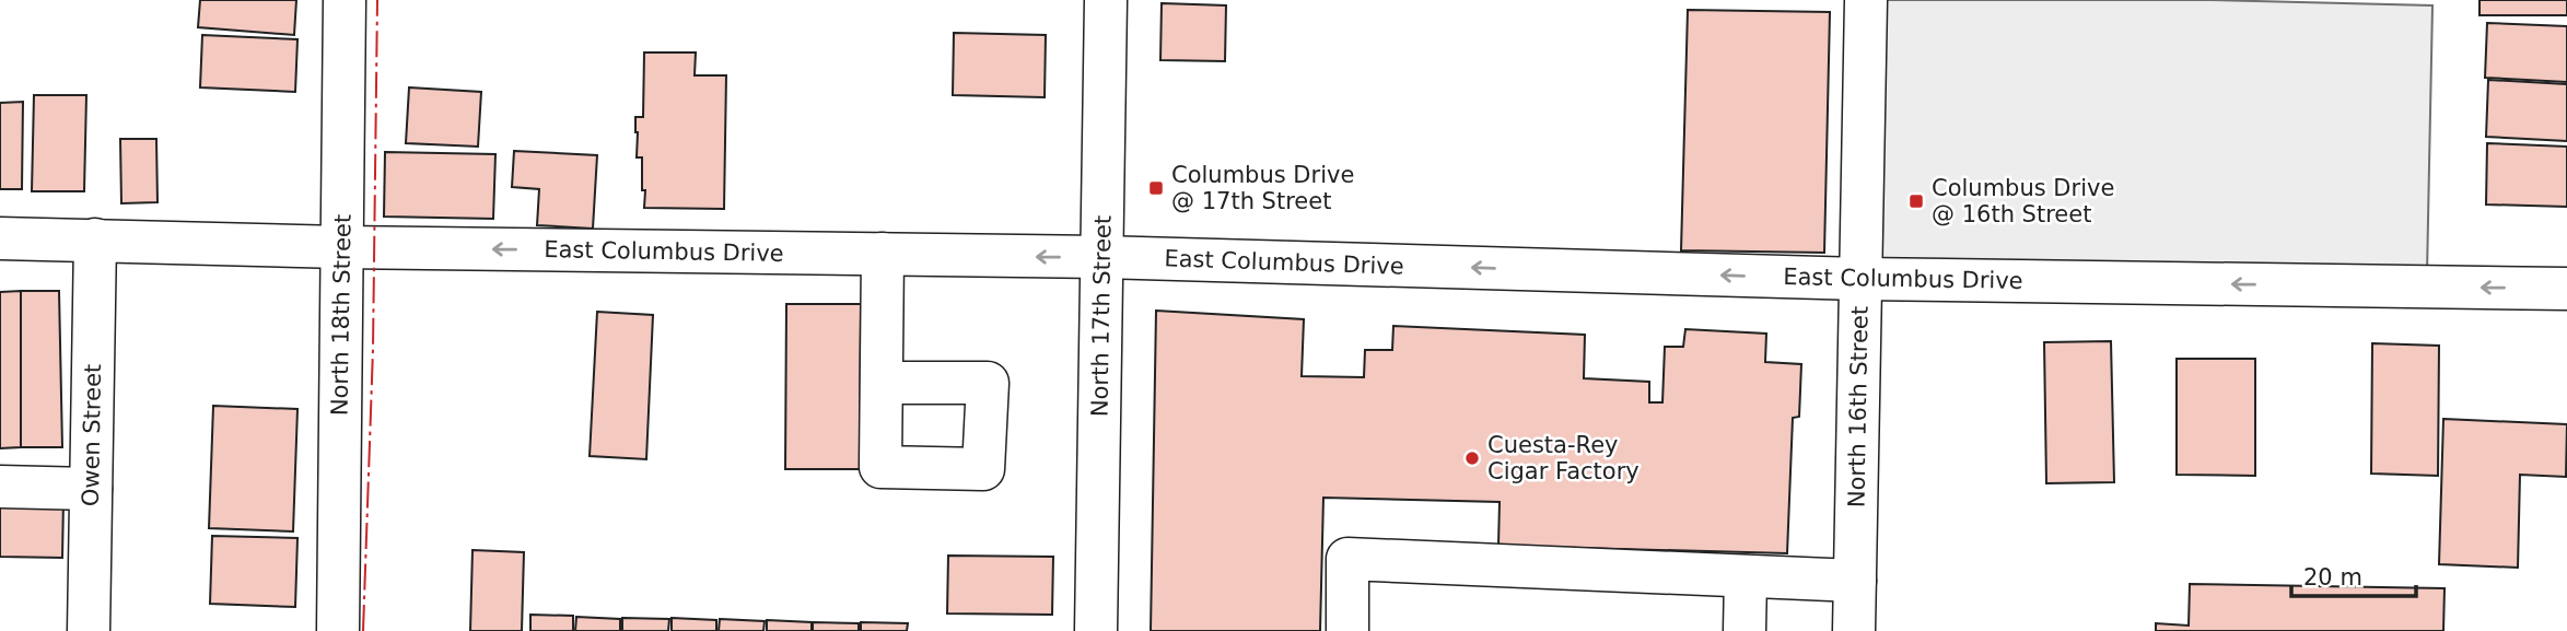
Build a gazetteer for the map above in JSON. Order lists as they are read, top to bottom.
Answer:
{
  "streets": {
    "main road": [
      "East Columbus Drive",
      "North 18th Street",
      "North 17th Street",
      "North 16th Street",
      "Owen Street"
    ]
  },
  "crossings": [
    ["East Columbus Drive", "North 18th Street"],
    ["East Columbus Drive", "North 17th Street"],
    ["East Columbus Drive", "North 16th Street"],
    ["East Columbus Drive", "Owen Street"]
  ],
  "one_way": ["East Columbus Drive"],
  "places": {
    "transit": ["Columbus Drive @ 17th Street", "Columbus Drive @ 16th Street"],
    "other": ["Cuesta-Rey Cigar Factory"]
  },
  "scale_bar": "20 m"
}
